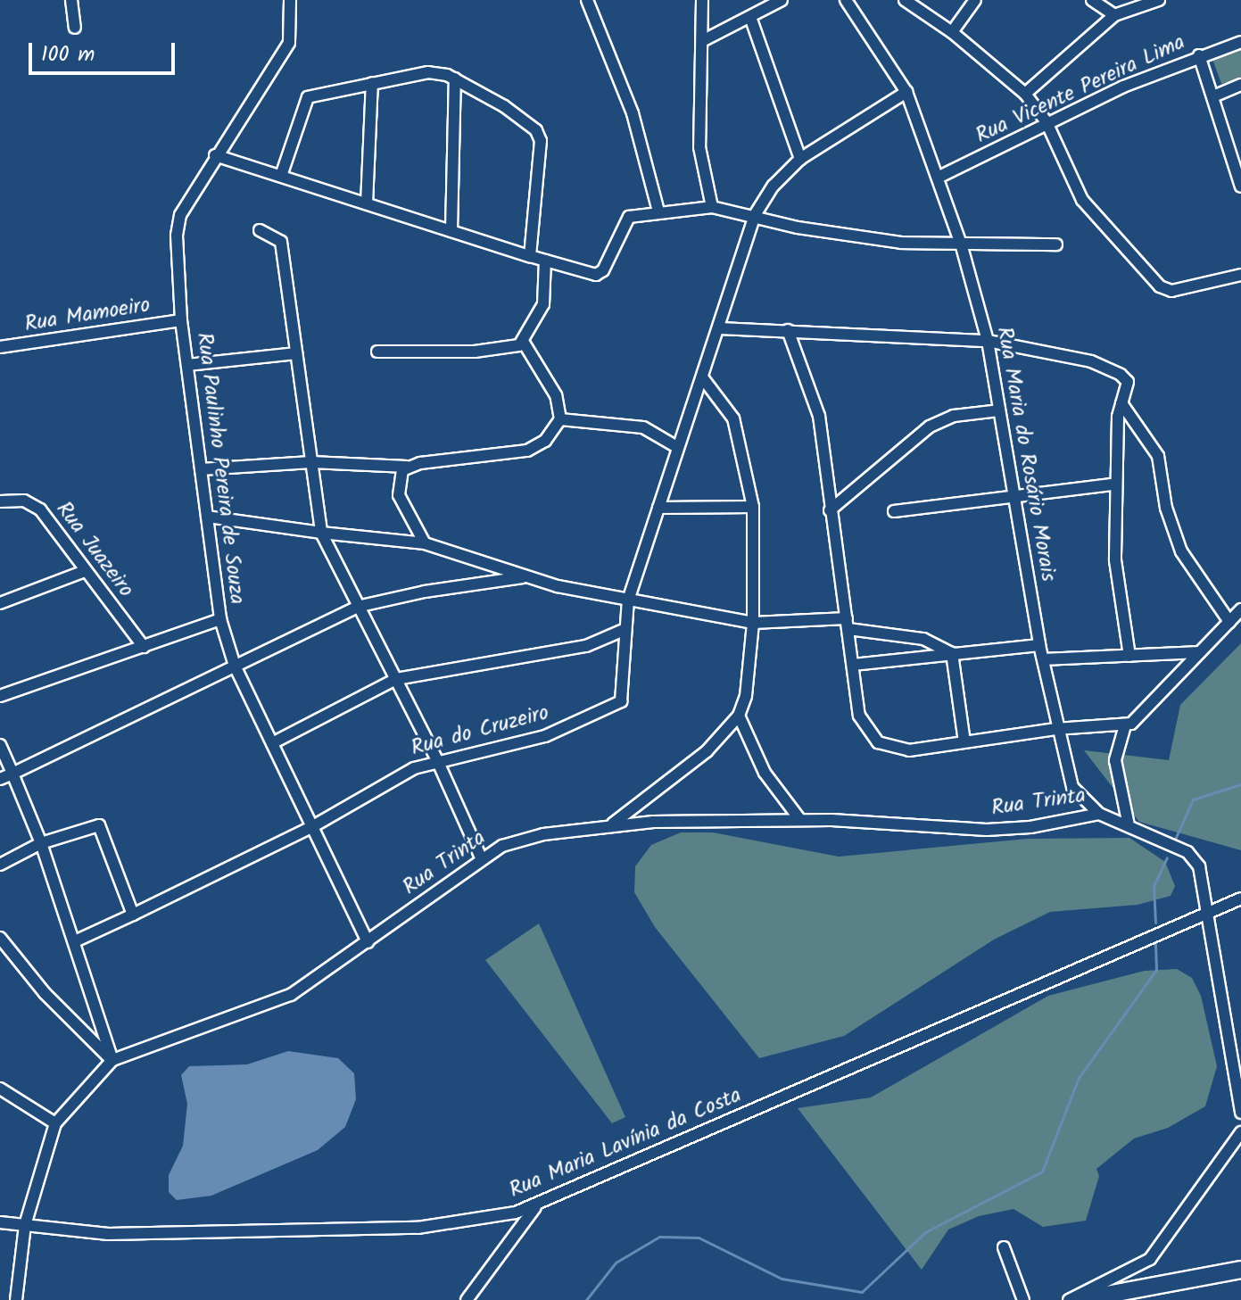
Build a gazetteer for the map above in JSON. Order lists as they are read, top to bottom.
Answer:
{
  "streets": {
    "street": [
      "Rua Vicente Pereira Lima",
      "Rua Mamoeiro",
      "Rua Maria do Rosário Morais",
      "Rua Paulinho Pereira de Souza",
      "Rua Juazeiro",
      "Rua do Cruzeiro",
      "Rua Trinta",
      "Rua Maria Lavínia da Costa"
    ]
  },
  "crossings": [
    ["Rua Vicente Pereira Lima", "Rua Maria do Rosário Morais"],
    ["Rua Mamoeiro", "Rua Paulinho Pereira de Souza"],
    ["Rua Maria do Rosário Morais", "Rua do Cruzeiro"],
    ["Rua Maria do Rosário Morais", "Rua Trinta"],
    ["Rua Maria do Rosário Morais", "Rua Maria Lavínia da Costa"],
    ["Rua Paulinho Pereira de Souza", "Rua do Cruzeiro"],
    ["Rua Paulinho Pereira de Souza", "Rua Trinta"],
    ["Rua Trinta", "Rua Maria Lavínia da Costa"]
  ],
  "scale_bar": "100 m"
}
